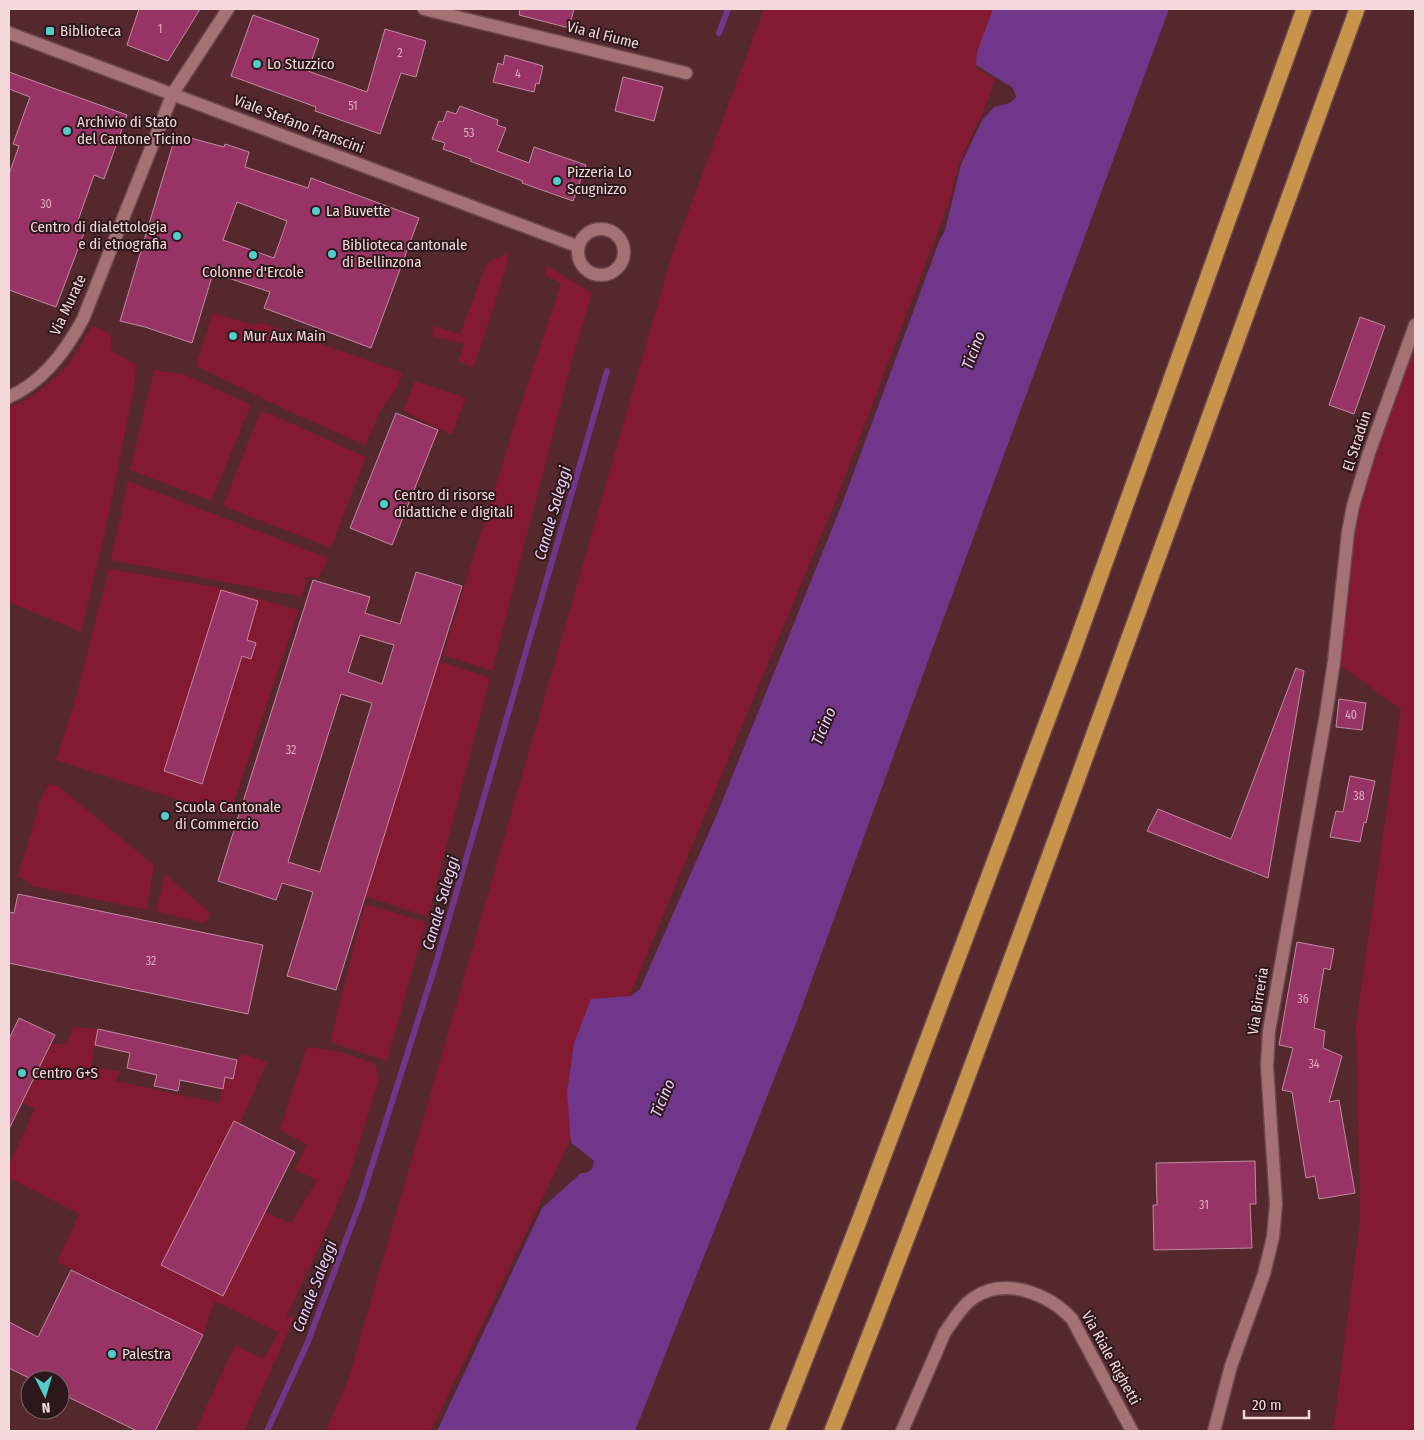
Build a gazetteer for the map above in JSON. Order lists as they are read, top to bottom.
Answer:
{
  "streets": {
    "street": [
      "Via al Fiume",
      "Viale Stefano Franscini",
      "Via Murate",
      "El Stradún",
      "Via Birreria",
      "Via Riale Righetti"
    ]
  },
  "crossings": [
    ["Viale Stefano Franscini", "Via Murate"],
    ["El Stradún", "Via Birreria"]
  ],
  "water": ["Ticino", "Canale Saleggi"],
  "places": {
    "transit": ["Biblioteca"],
    "other": [
      "Lo Stuzzico",
      "Archivio di Stato del Cantone Ticino",
      "Pizzeria Lo Scugnizzo",
      "La Buvette",
      "Centro di dialettologia e di etnografia",
      "Biblioteca cantonale di Bellinzona",
      "Colonne d'Ercole",
      "Mur Aux Main",
      "Centro di risorse didattiche e digitali",
      "Scuola Cantonale di Commercio",
      "Centro G+S",
      "Palestra"
    ]
  },
  "house_numbers": [
    "1",
    "2",
    "4",
    "51",
    "53",
    "30",
    "40",
    "32",
    "38",
    "32",
    "36",
    "34",
    "31"
  ],
  "scale_bar": "20 m",
  "north": "bottom"
}
